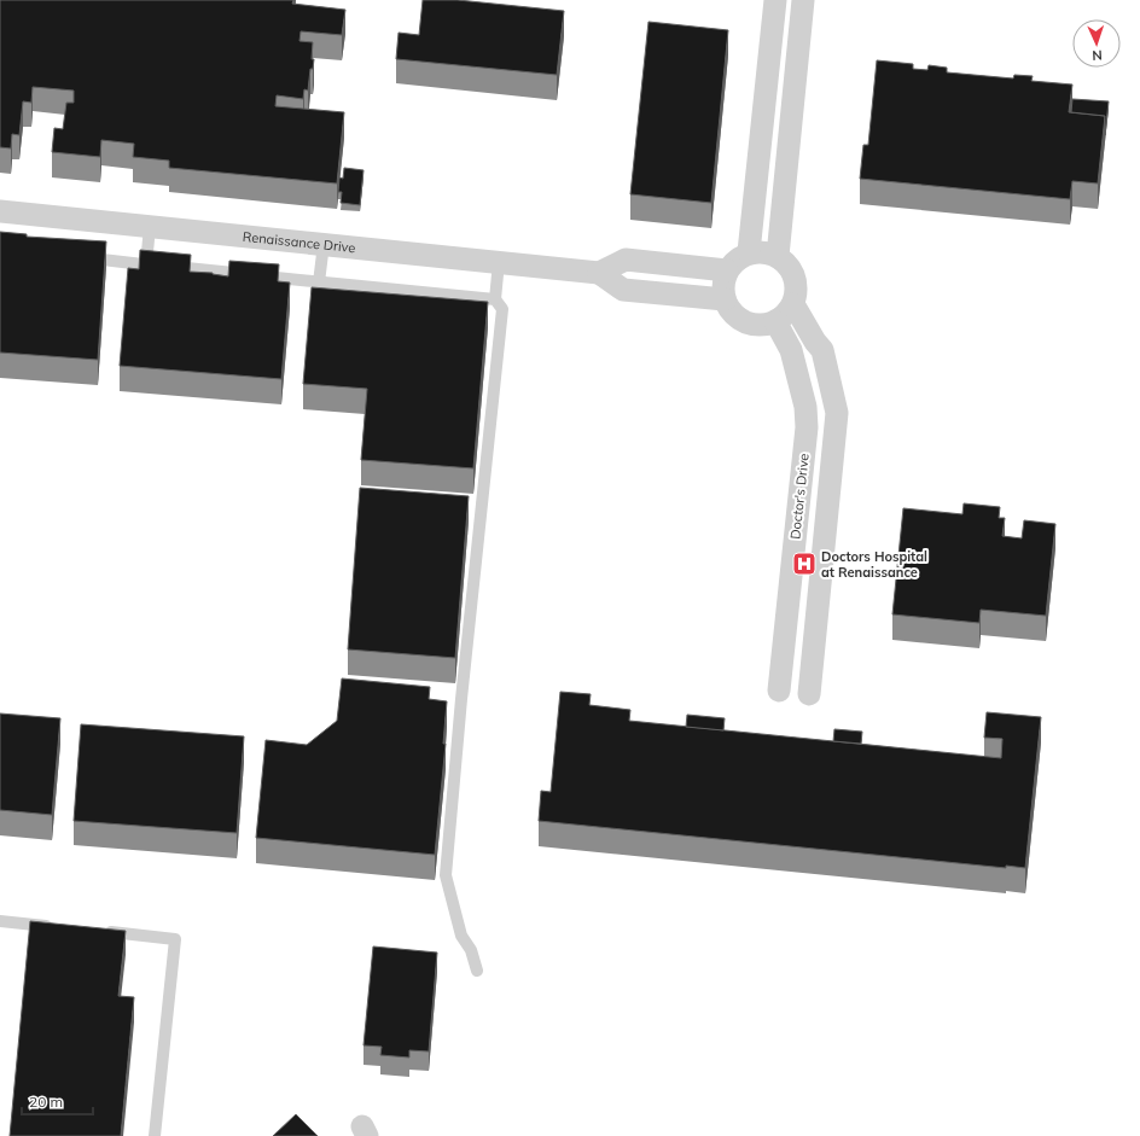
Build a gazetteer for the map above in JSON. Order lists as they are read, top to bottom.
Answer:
{
  "streets": {
    "street": ["Renaissance Drive", "Doctor's Drive"]
  },
  "crossings": [
    ["Renaissance Drive", "Doctor's Drive"]
  ],
  "places": {
    "hospital": ["Doctors Hospital at Renaissance"]
  },
  "scale_bar": "20 m",
  "north": "bottom"
}
